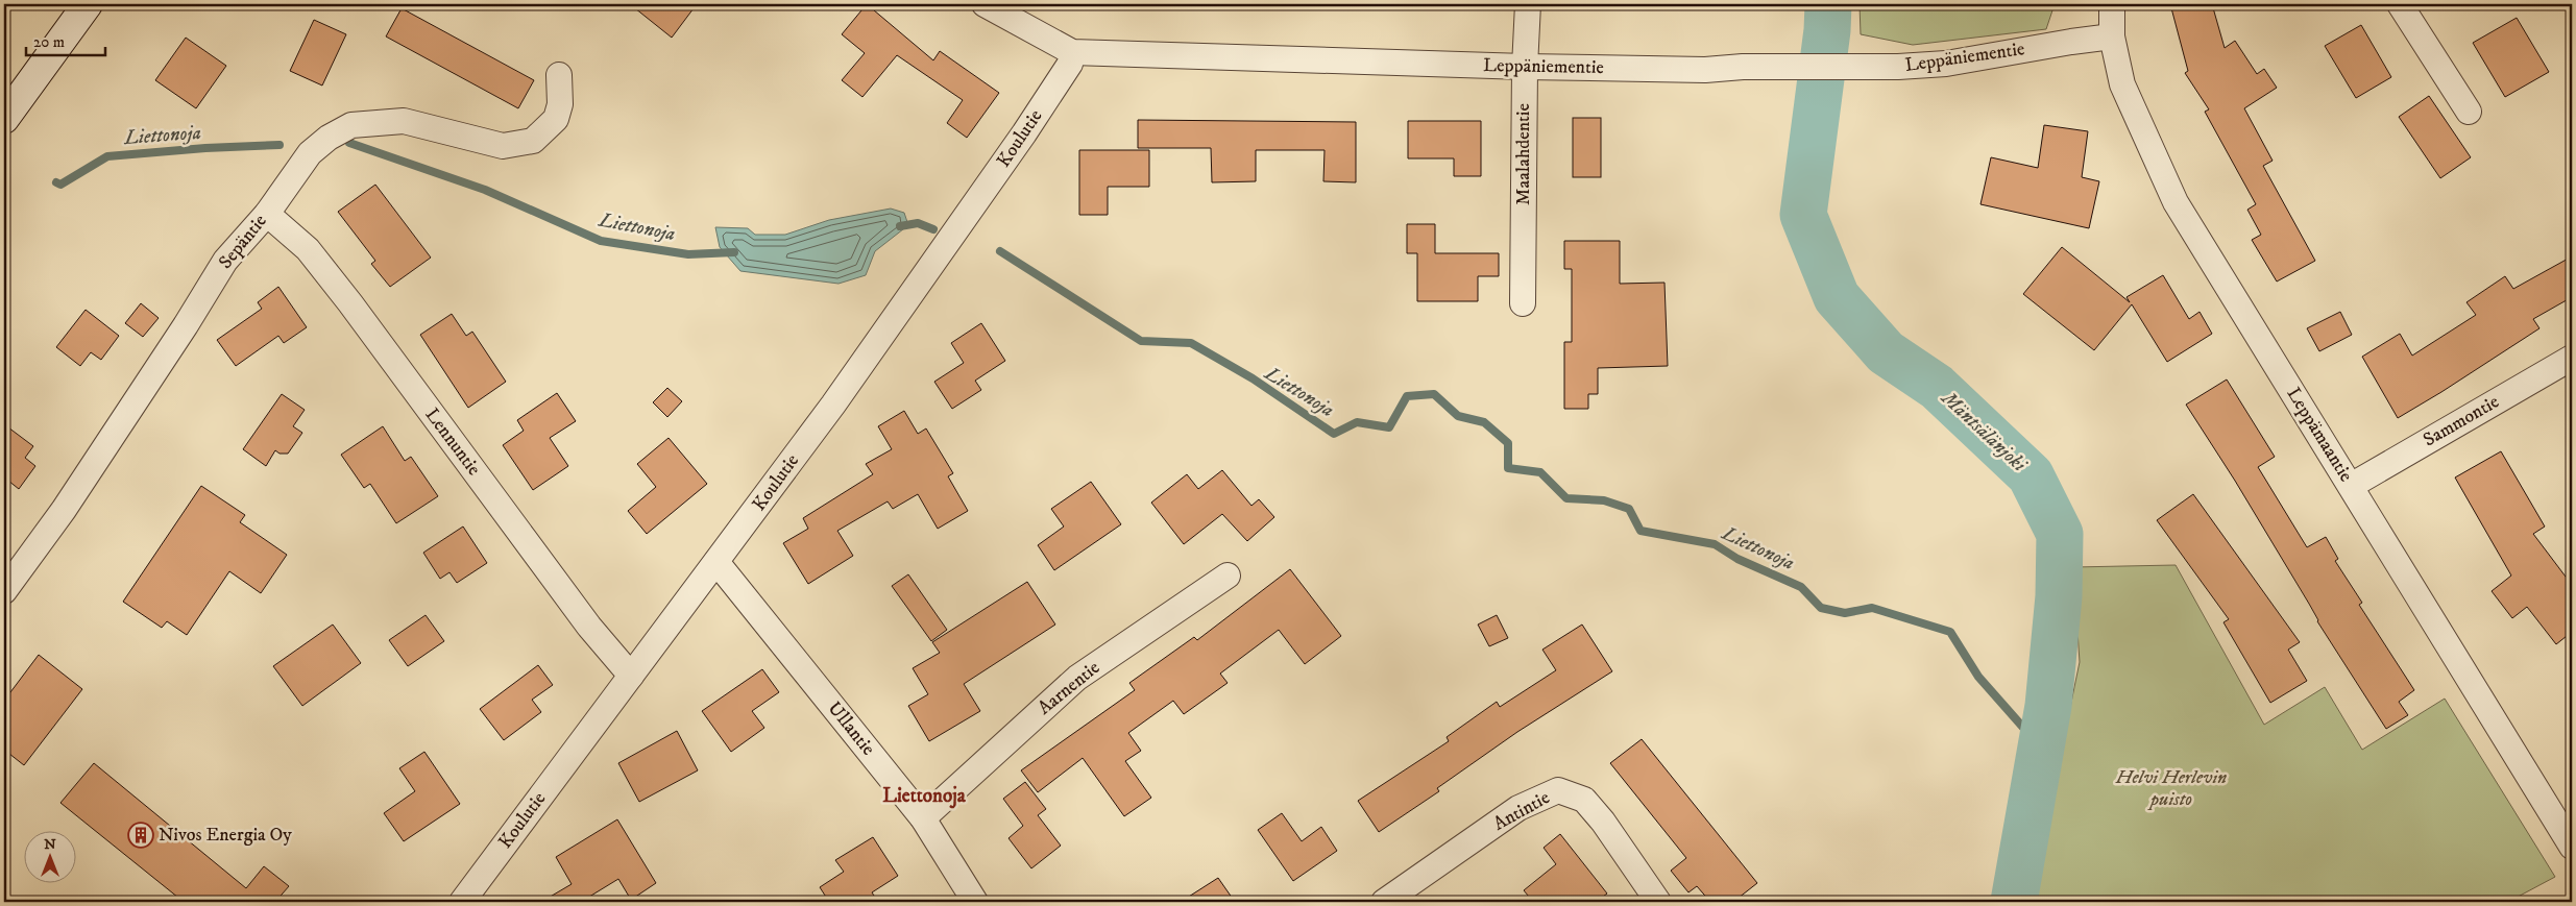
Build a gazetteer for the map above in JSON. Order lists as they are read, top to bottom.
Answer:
{
  "streets": {
    "street": [
      "Leppäniementie",
      "Koulutie",
      "Maalahdentie",
      "Sepäntie",
      "Sammontie",
      "Leppämaantie",
      "Lennuntie",
      "Aarnentie",
      "Ullantie",
      "Antintie"
    ]
  },
  "crossings": [
    ["Leppäniementie", "Koulutie"],
    ["Leppäniementie", "Maalahdentie"],
    ["Leppäniementie", "Leppämaantie"],
    ["Koulutie", "Lennuntie"],
    ["Koulutie", "Ullantie"],
    ["Sepäntie", "Lennuntie"],
    ["Sammontie", "Leppämaantie"],
    ["Aarnentie", "Ullantie"]
  ],
  "districts": ["Liettonoja"],
  "water": ["Liettonoja", "Mäntsälänjoki"],
  "parks": ["Helvi Herlevin puisto"],
  "places": {
    "building": ["Nivos Energia Oy"]
  },
  "scale_bar": "20 m",
  "north": "top"
}
